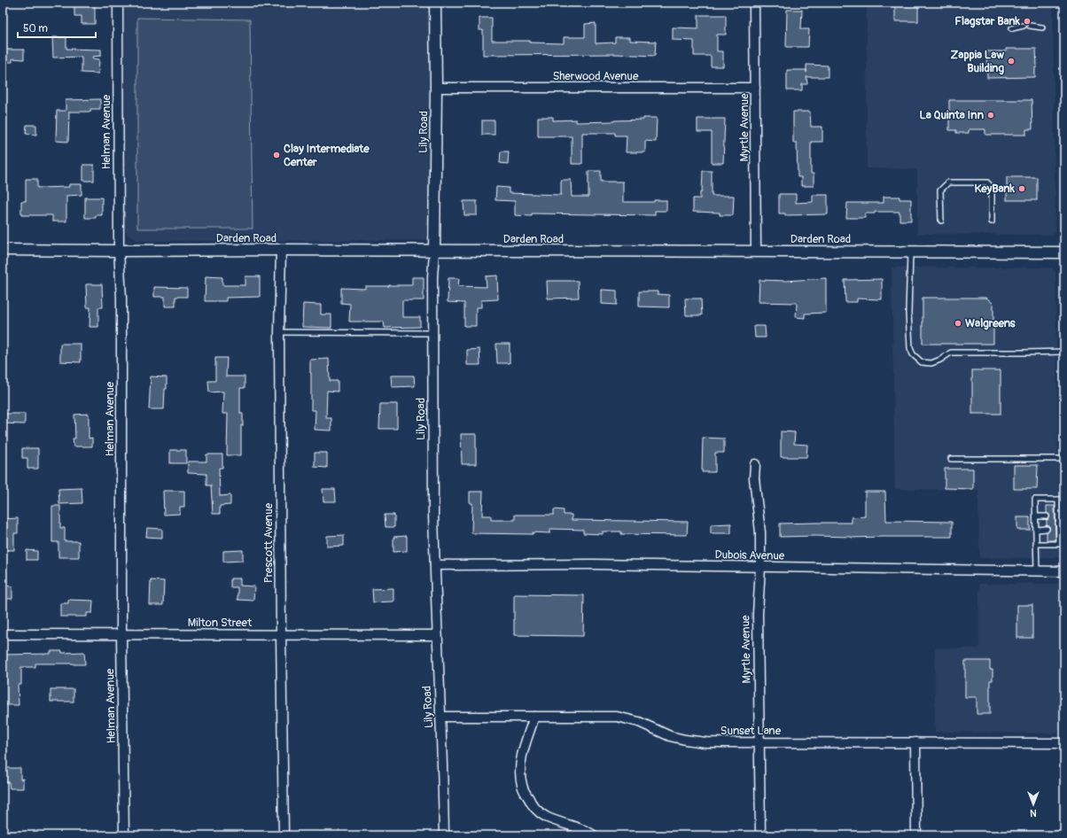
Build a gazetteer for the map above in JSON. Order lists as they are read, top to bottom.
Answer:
{
  "streets": {
    "street": [
      "Sherwood Avenue",
      "Myrtle Avenue",
      "Helman Avenue",
      "Lily Road",
      "Darden Road",
      "Prescott Avenue",
      "Dubois Avenue",
      "Milton Street",
      "Sunset Lane"
    ]
  },
  "crossings": [
    ["Sherwood Avenue", "Myrtle Avenue"],
    ["Sherwood Avenue", "Lily Road"],
    ["Myrtle Avenue", "Darden Road"],
    ["Myrtle Avenue", "Dubois Avenue"],
    ["Myrtle Avenue", "Sunset Lane"],
    ["Helman Avenue", "Darden Road"],
    ["Helman Avenue", "Milton Street"],
    ["Lily Road", "Darden Road"],
    ["Lily Road", "Dubois Avenue"],
    ["Lily Road", "Milton Street"],
    ["Lily Road", "Sunset Lane"],
    ["Darden Road", "Prescott Avenue"],
    ["Prescott Avenue", "Milton Street"]
  ],
  "places": [
    "Flagstar Bank",
    "Zappia Law Building",
    "La Quinta Inn",
    "Clay Intermediate Center",
    "KeyBank",
    "Walgreens"
  ],
  "scale_bar": "50 m",
  "north": "bottom"
}
